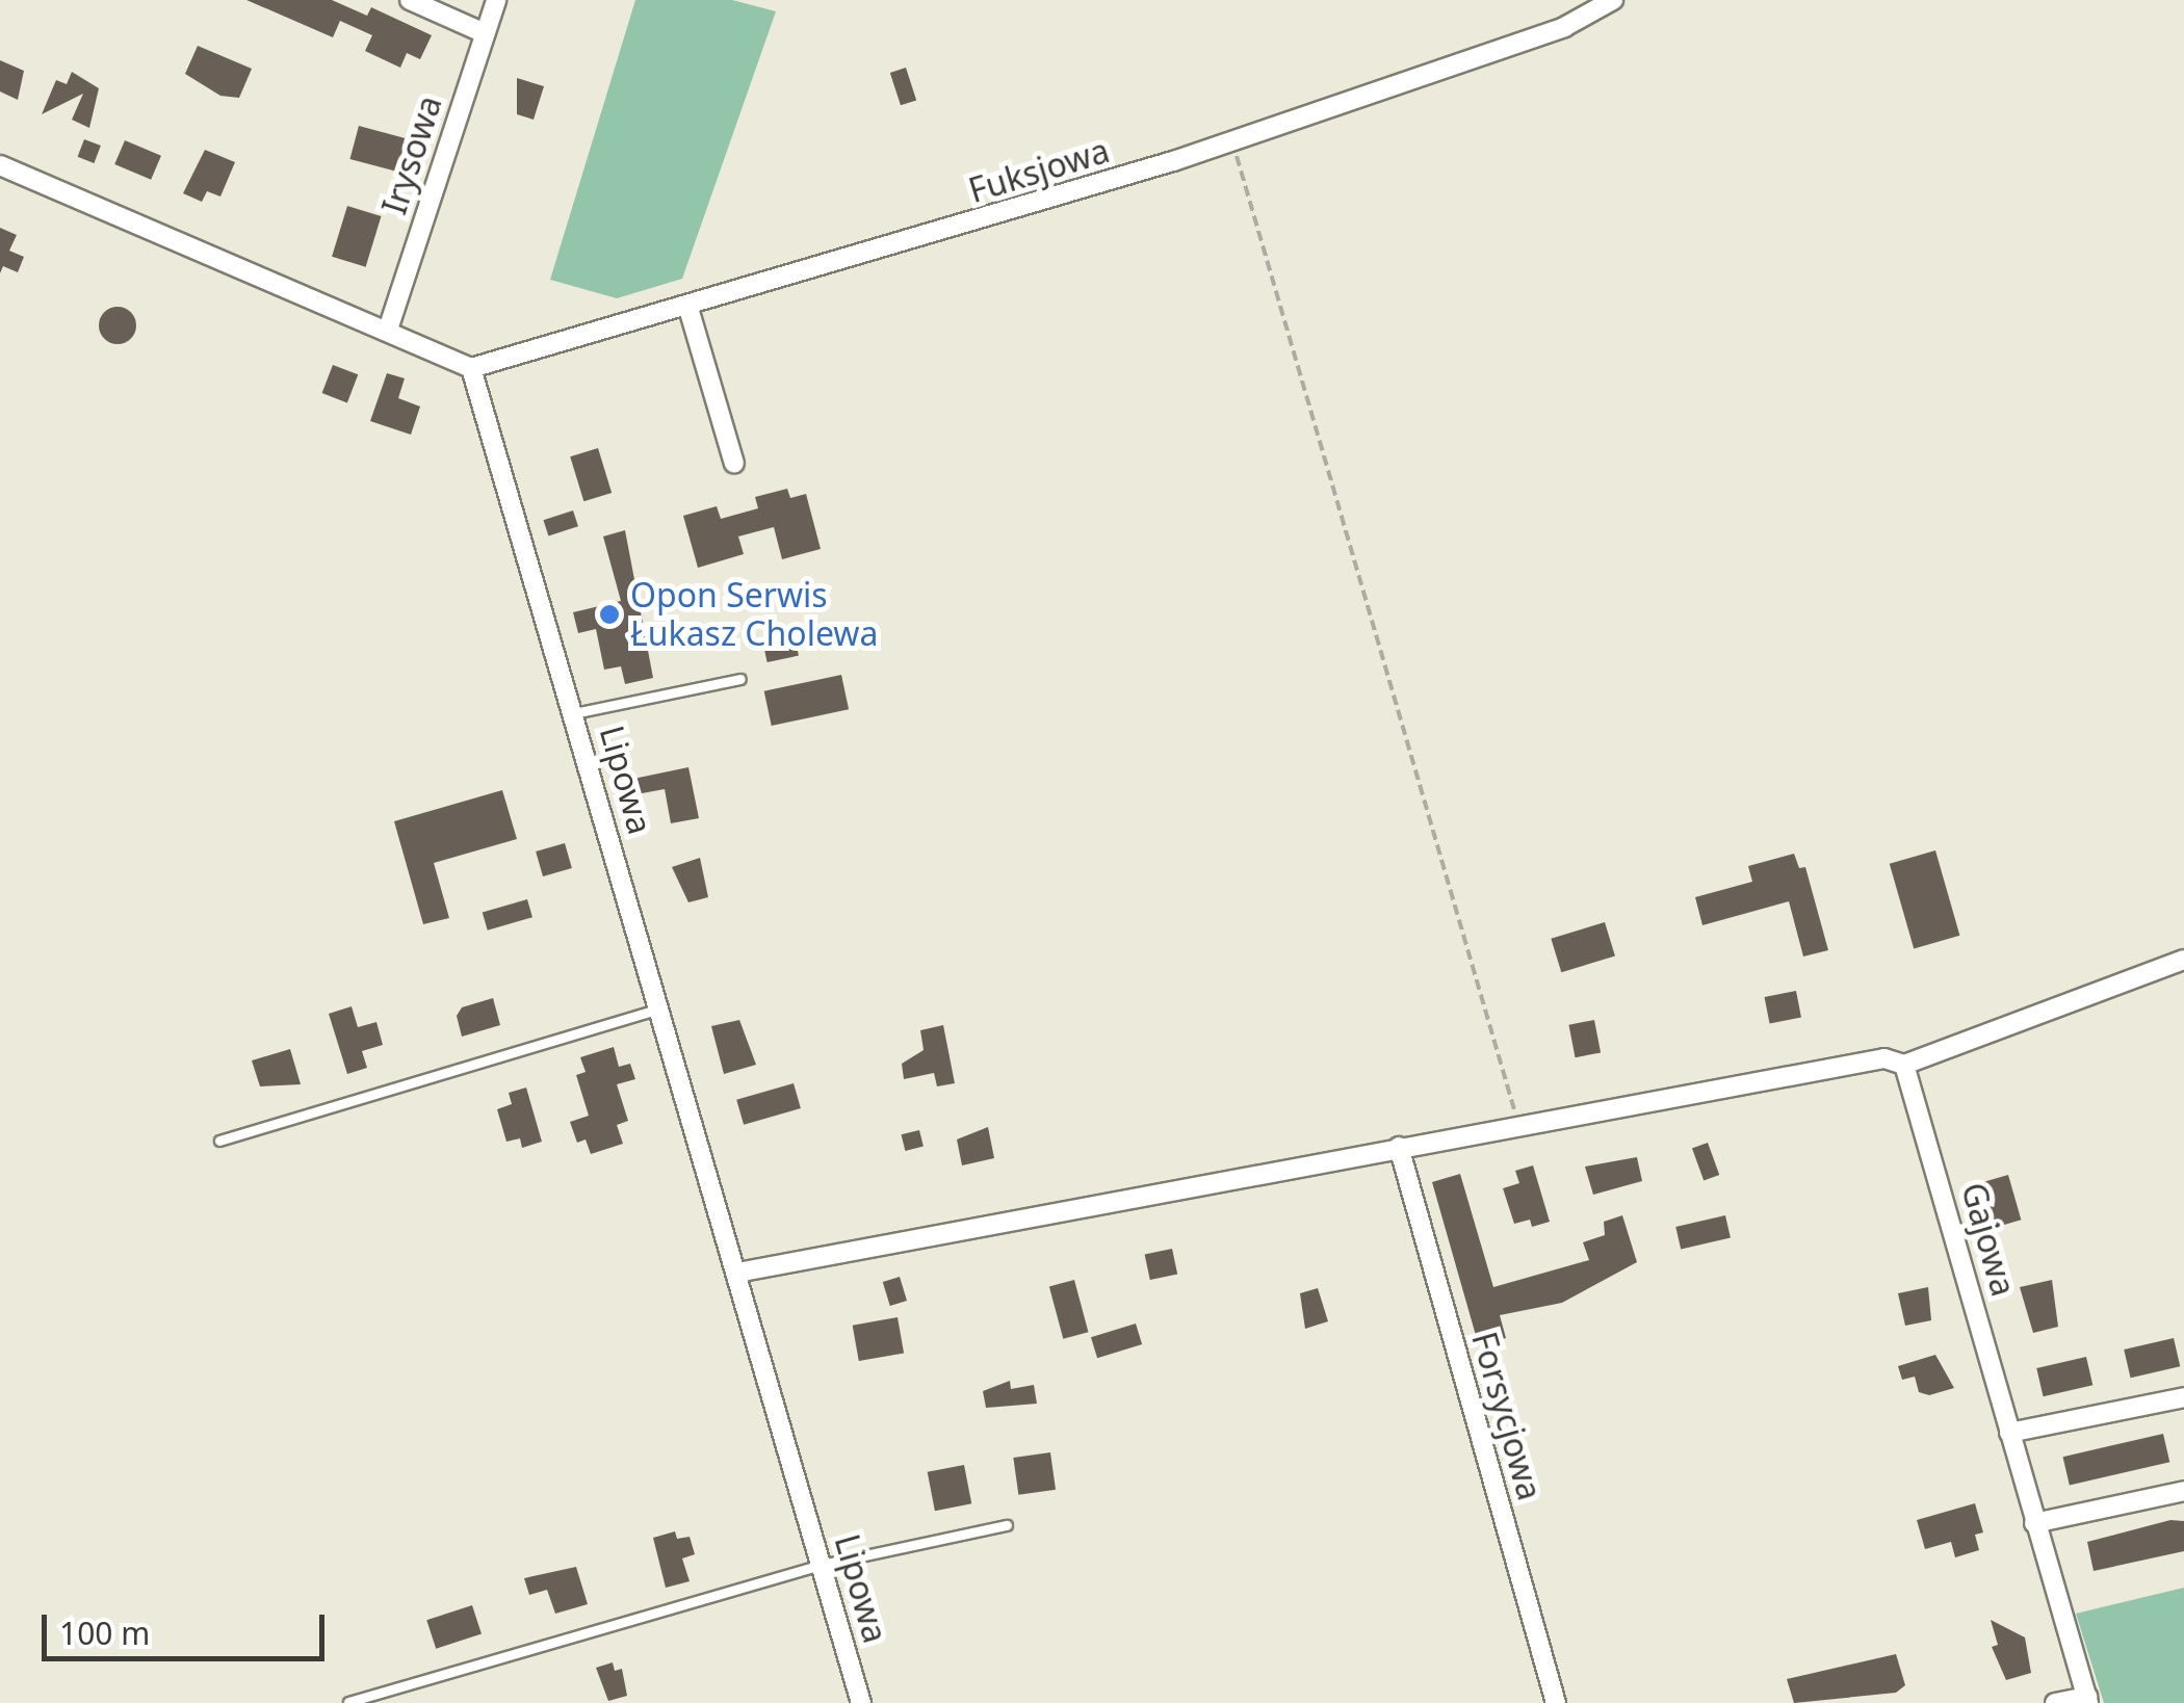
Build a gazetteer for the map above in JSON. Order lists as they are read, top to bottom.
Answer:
{
  "streets": {
    "street": [
      "Irysowa",
      "Fuksjowa",
      "Lipowa",
      "Gajowa",
      "Forsycjowa"
    ]
  },
  "crossings": [
    ["Fuksjowa", "Lipowa"]
  ],
  "places": ["Opon Serwis Łukasz Cholewa"],
  "scale_bar": "100 m"
}
